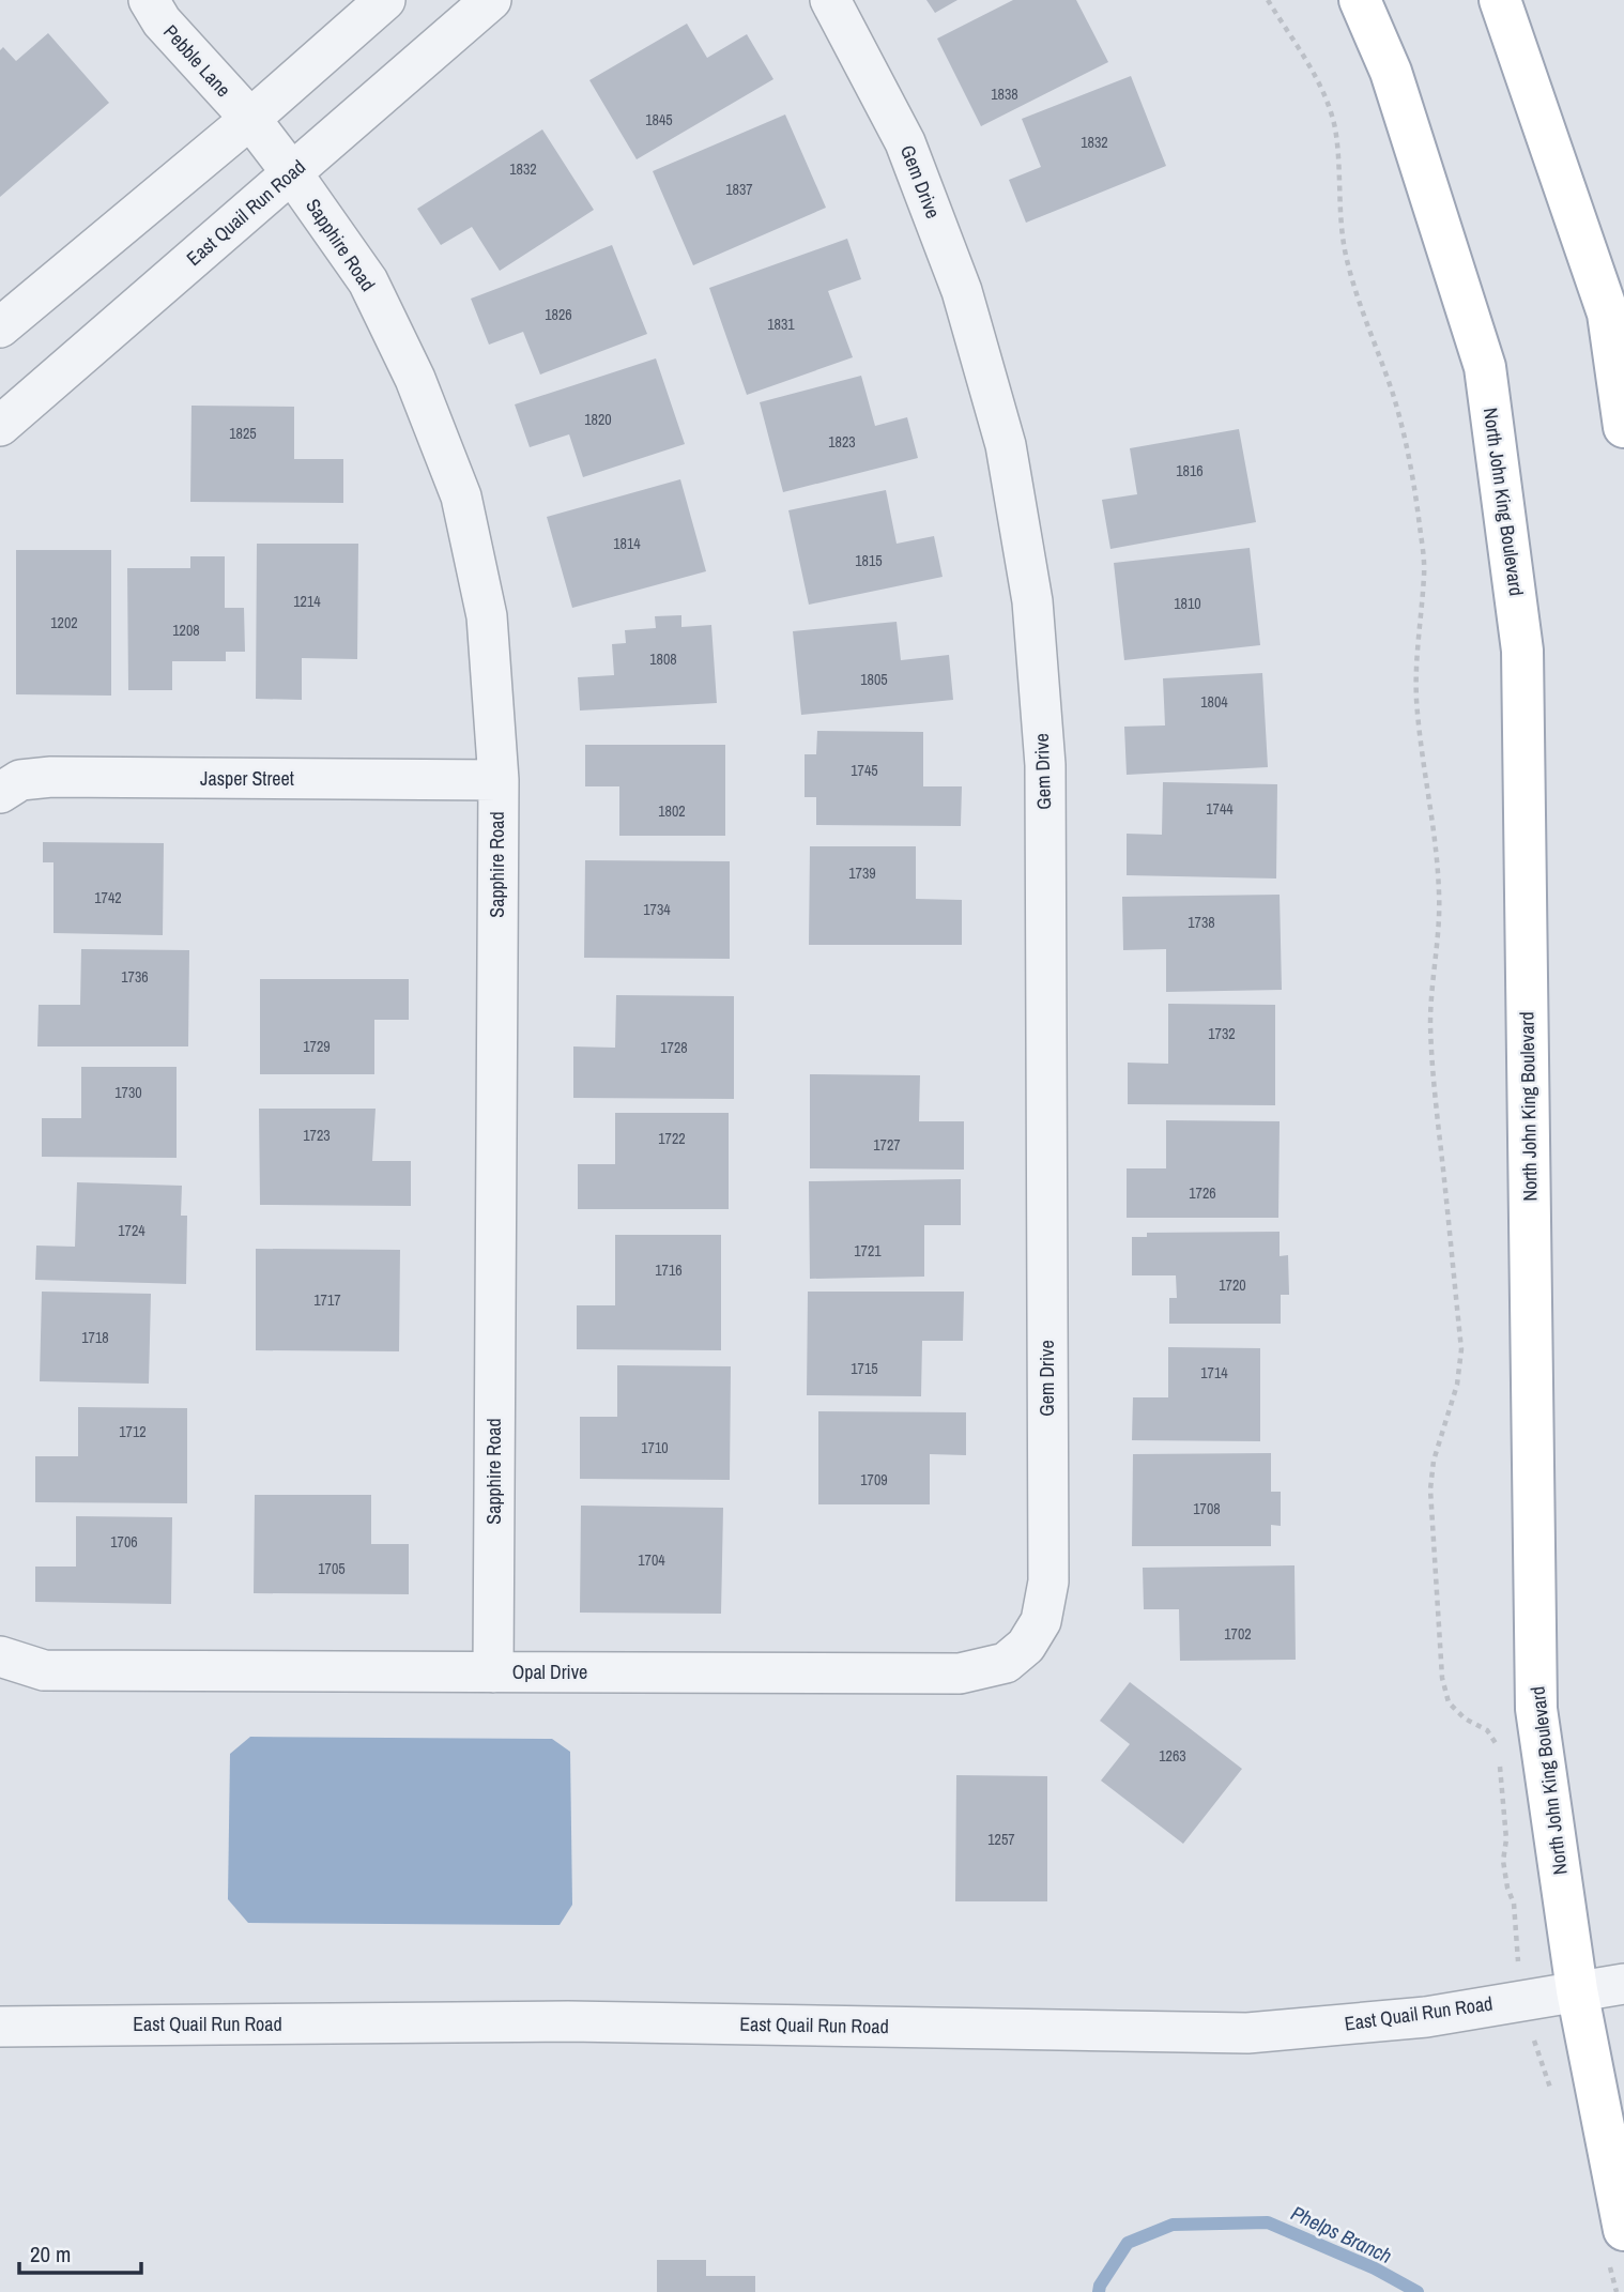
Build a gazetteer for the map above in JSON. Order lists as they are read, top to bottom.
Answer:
{
  "streets": {
    "main road": ["North John King Boulevard"],
    "street": [
      "Pebble Lane",
      "Gem Drive",
      "East Quail Run Road",
      "Sapphire Road",
      "Jasper Street",
      "Opal Drive"
    ]
  },
  "crossings": [
    ["Pebble Lane", "Sapphire Road"],
    ["Gem Drive", "Opal Drive"],
    ["East Quail Run Road", "Sapphire Road"],
    ["East Quail Run Road", "North John King Boulevard"],
    ["Sapphire Road", "Jasper Street"],
    ["Sapphire Road", "Opal Drive"]
  ],
  "water": ["Phelps Branch"],
  "house_numbers": [
    "1838",
    "1845",
    "1832",
    "1832",
    "1837",
    "1826",
    "1831",
    "1820",
    "1825",
    "1823",
    "1816",
    "1814",
    "1815",
    "1214",
    "1810",
    "1202",
    "1208",
    "1808",
    "1805",
    "1804",
    "1745",
    "1744",
    "1802",
    "1739",
    "1742",
    "1734",
    "1738",
    "1736",
    "1732",
    "1729",
    "1728",
    "1730",
    "1723",
    "1722",
    "1727",
    "1726",
    "1724",
    "1721",
    "1716",
    "1720",
    "1717",
    "1718",
    "1715",
    "1714",
    "1712",
    "1710",
    "1709",
    "1708",
    "1706",
    "1704",
    "1705",
    "1702",
    "1263",
    "1257"
  ],
  "scale_bar": "20 m"
}
